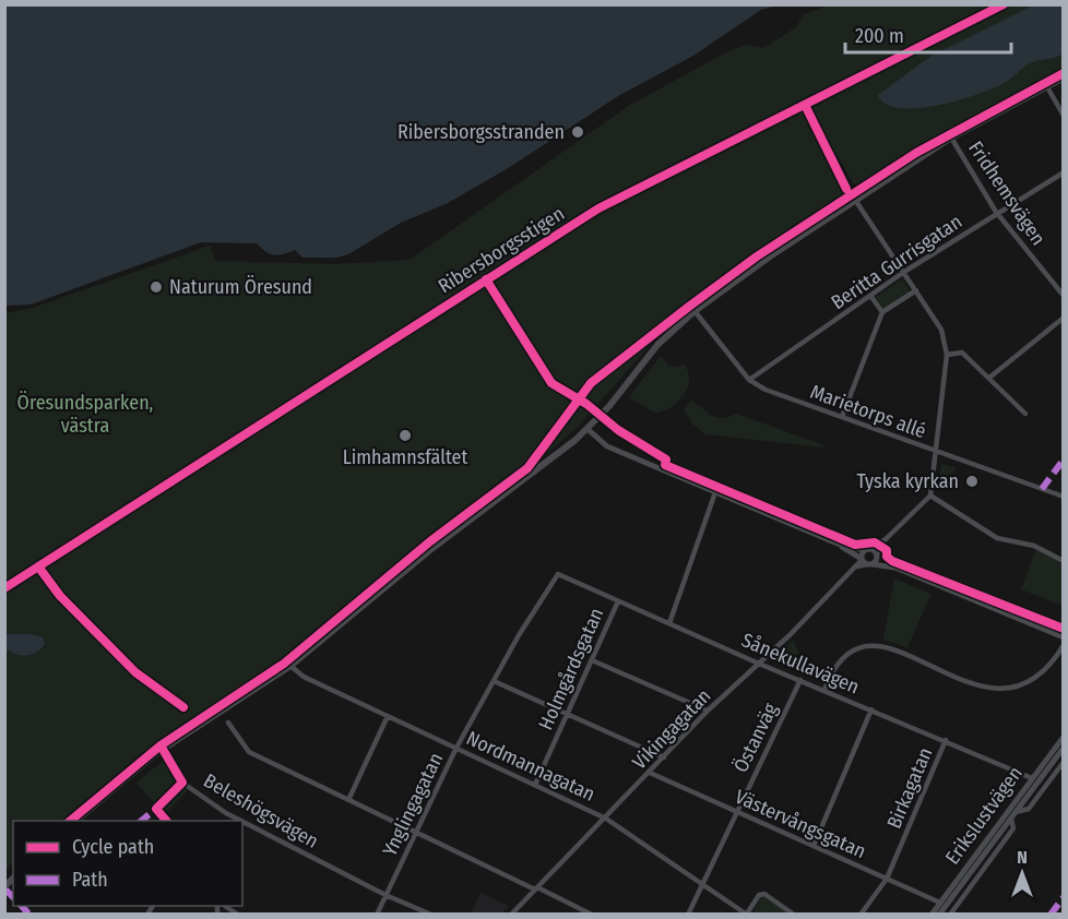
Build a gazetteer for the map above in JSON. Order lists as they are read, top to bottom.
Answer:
{
  "streets": {
    "street": [
      "Fridhemsvägen",
      "Beritta Gurrisgatan",
      "Marietorps allé",
      "Sånekullavägen",
      "Holmgårdsgatan",
      "Vikingagatan",
      "Östanväg",
      "Nordmannagatan",
      "Birkagatan",
      "Ynglingagatan",
      "Beleshögsvägen",
      "Erikslustvägen",
      "Västervångsgatan"
    ],
    "cycle path": ["Ribersborgsstigen"]
  },
  "crossings": [
    ["Fridhemsvägen", "Beritta Gurrisgatan"],
    ["Beritta Gurrisgatan", "Marietorps allé"],
    ["Sånekullavägen", "Holmgårdsgatan"],
    ["Sånekullavägen", "Vikingagatan"],
    ["Sånekullavägen", "Östanväg"],
    ["Sånekullavägen", "Birkagatan"],
    ["Sånekullavägen", "Ynglingagatan"],
    ["Sånekullavägen", "Erikslustvägen"],
    ["Holmgårdsgatan", "Nordmannagatan"],
    ["Vikingagatan", "Nordmannagatan"],
    ["Vikingagatan", "Västervångsgatan"],
    ["Östanväg", "Nordmannagatan"],
    ["Östanväg", "Västervångsgatan"],
    ["Nordmannagatan", "Ynglingagatan"],
    ["Birkagatan", "Västervångsgatan"],
    ["Ynglingagatan", "Beleshögsvägen"],
    ["Erikslustvägen", "Västervångsgatan"]
  ],
  "parks": ["Öresundsparken, västra"],
  "places": [
    "Ribersborgsstranden",
    "Naturum Öresund",
    "Limhamnsfältet",
    "Tyska kyrkan"
  ],
  "legend": ["Cycle path", "Path"],
  "scale_bar": "200 m",
  "north": "top"
}
